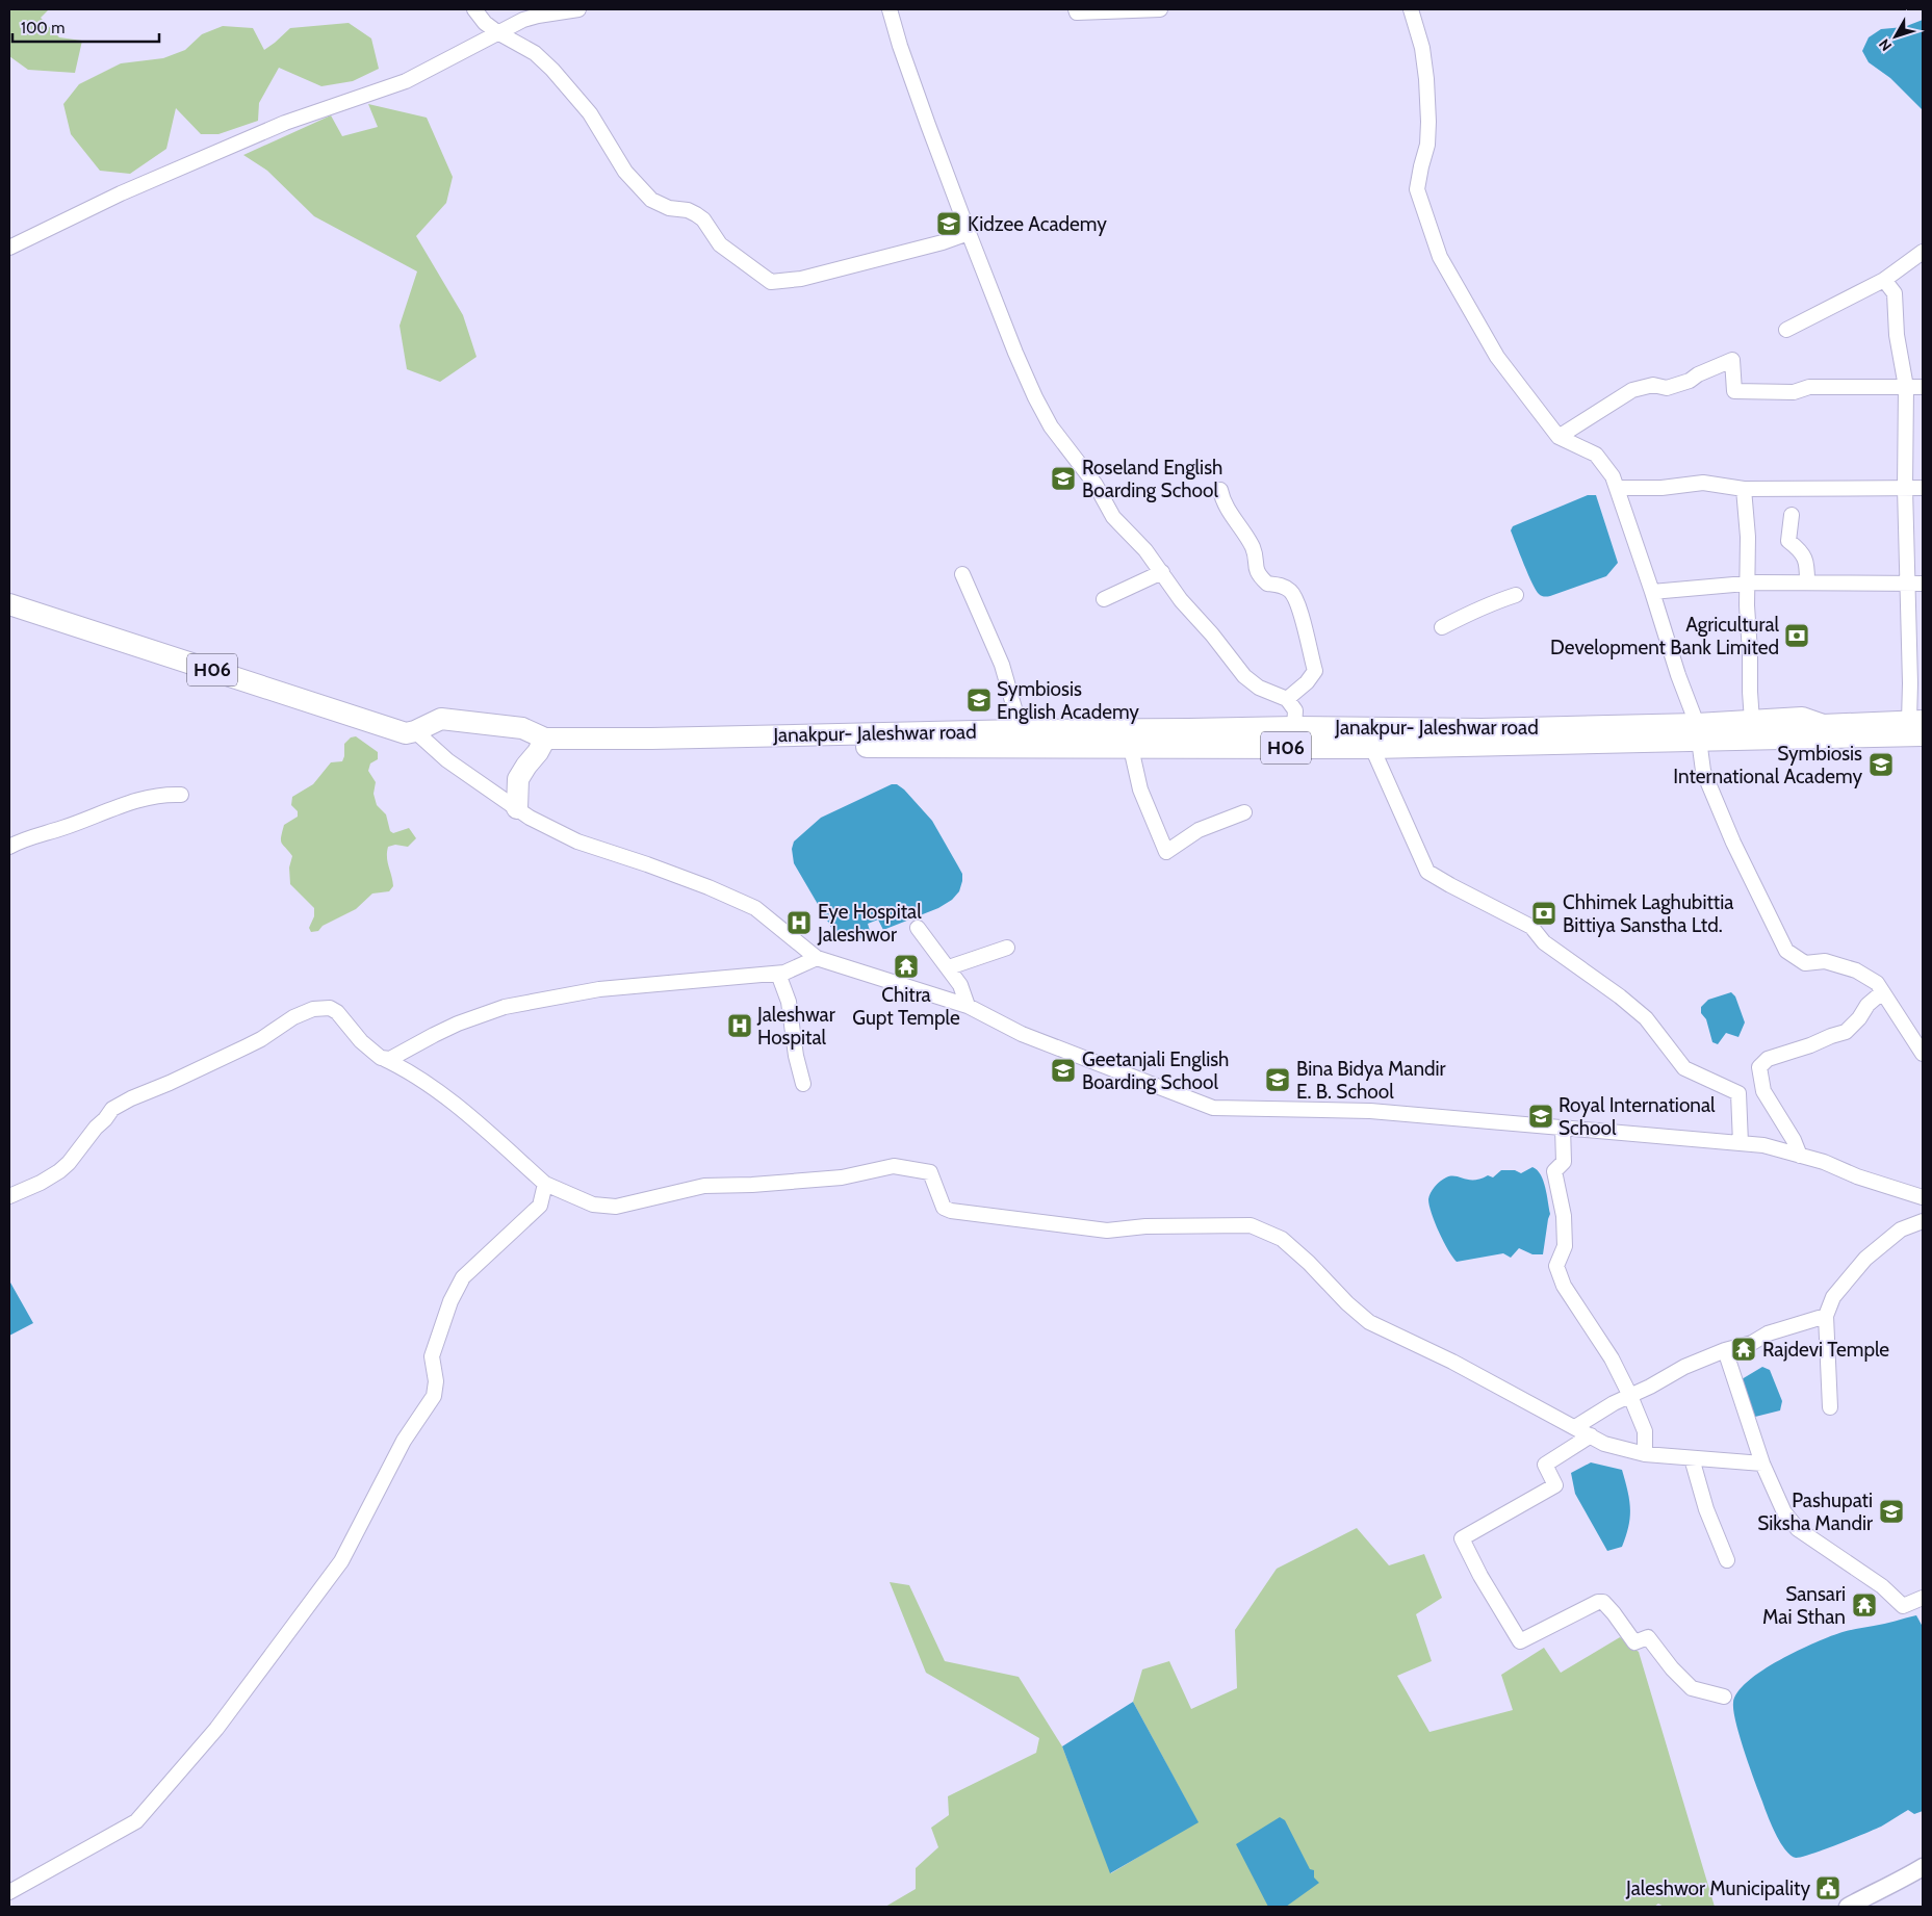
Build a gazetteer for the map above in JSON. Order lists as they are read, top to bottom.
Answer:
{
  "streets": {
    "highway": ["H06", "Janakpur- Jaleshwar road"]
  },
  "crossings": [
    ["H06", "Janakpur- Jaleshwar road"]
  ],
  "places": {
    "school or university": [
      "Kidzee Academy",
      "Roseland English Boarding School",
      "Symbiosis English Academy",
      "Symbiosis International Academy",
      "Geetanjali English Boarding School",
      "Bina Bidya Mandir E. B. School",
      "Royal International School",
      "Pashupati Siksha Mandir"
    ],
    "bank": ["Agricultural Development Bank Limited", "Chhimek Laghubittia Bittiya Sanstha Ltd."],
    "hospital": ["Eye Hospital Jaleshwor", "Jaleshwar Hospital"],
    "temple": ["Chitra Gupt Temple", "Rajdevi Temple", "Sansari Mai Sthan"],
    "public building": ["Jaleshwor Municipality"]
  },
  "scale_bar": "100 m",
  "north": "bottom left"
}
